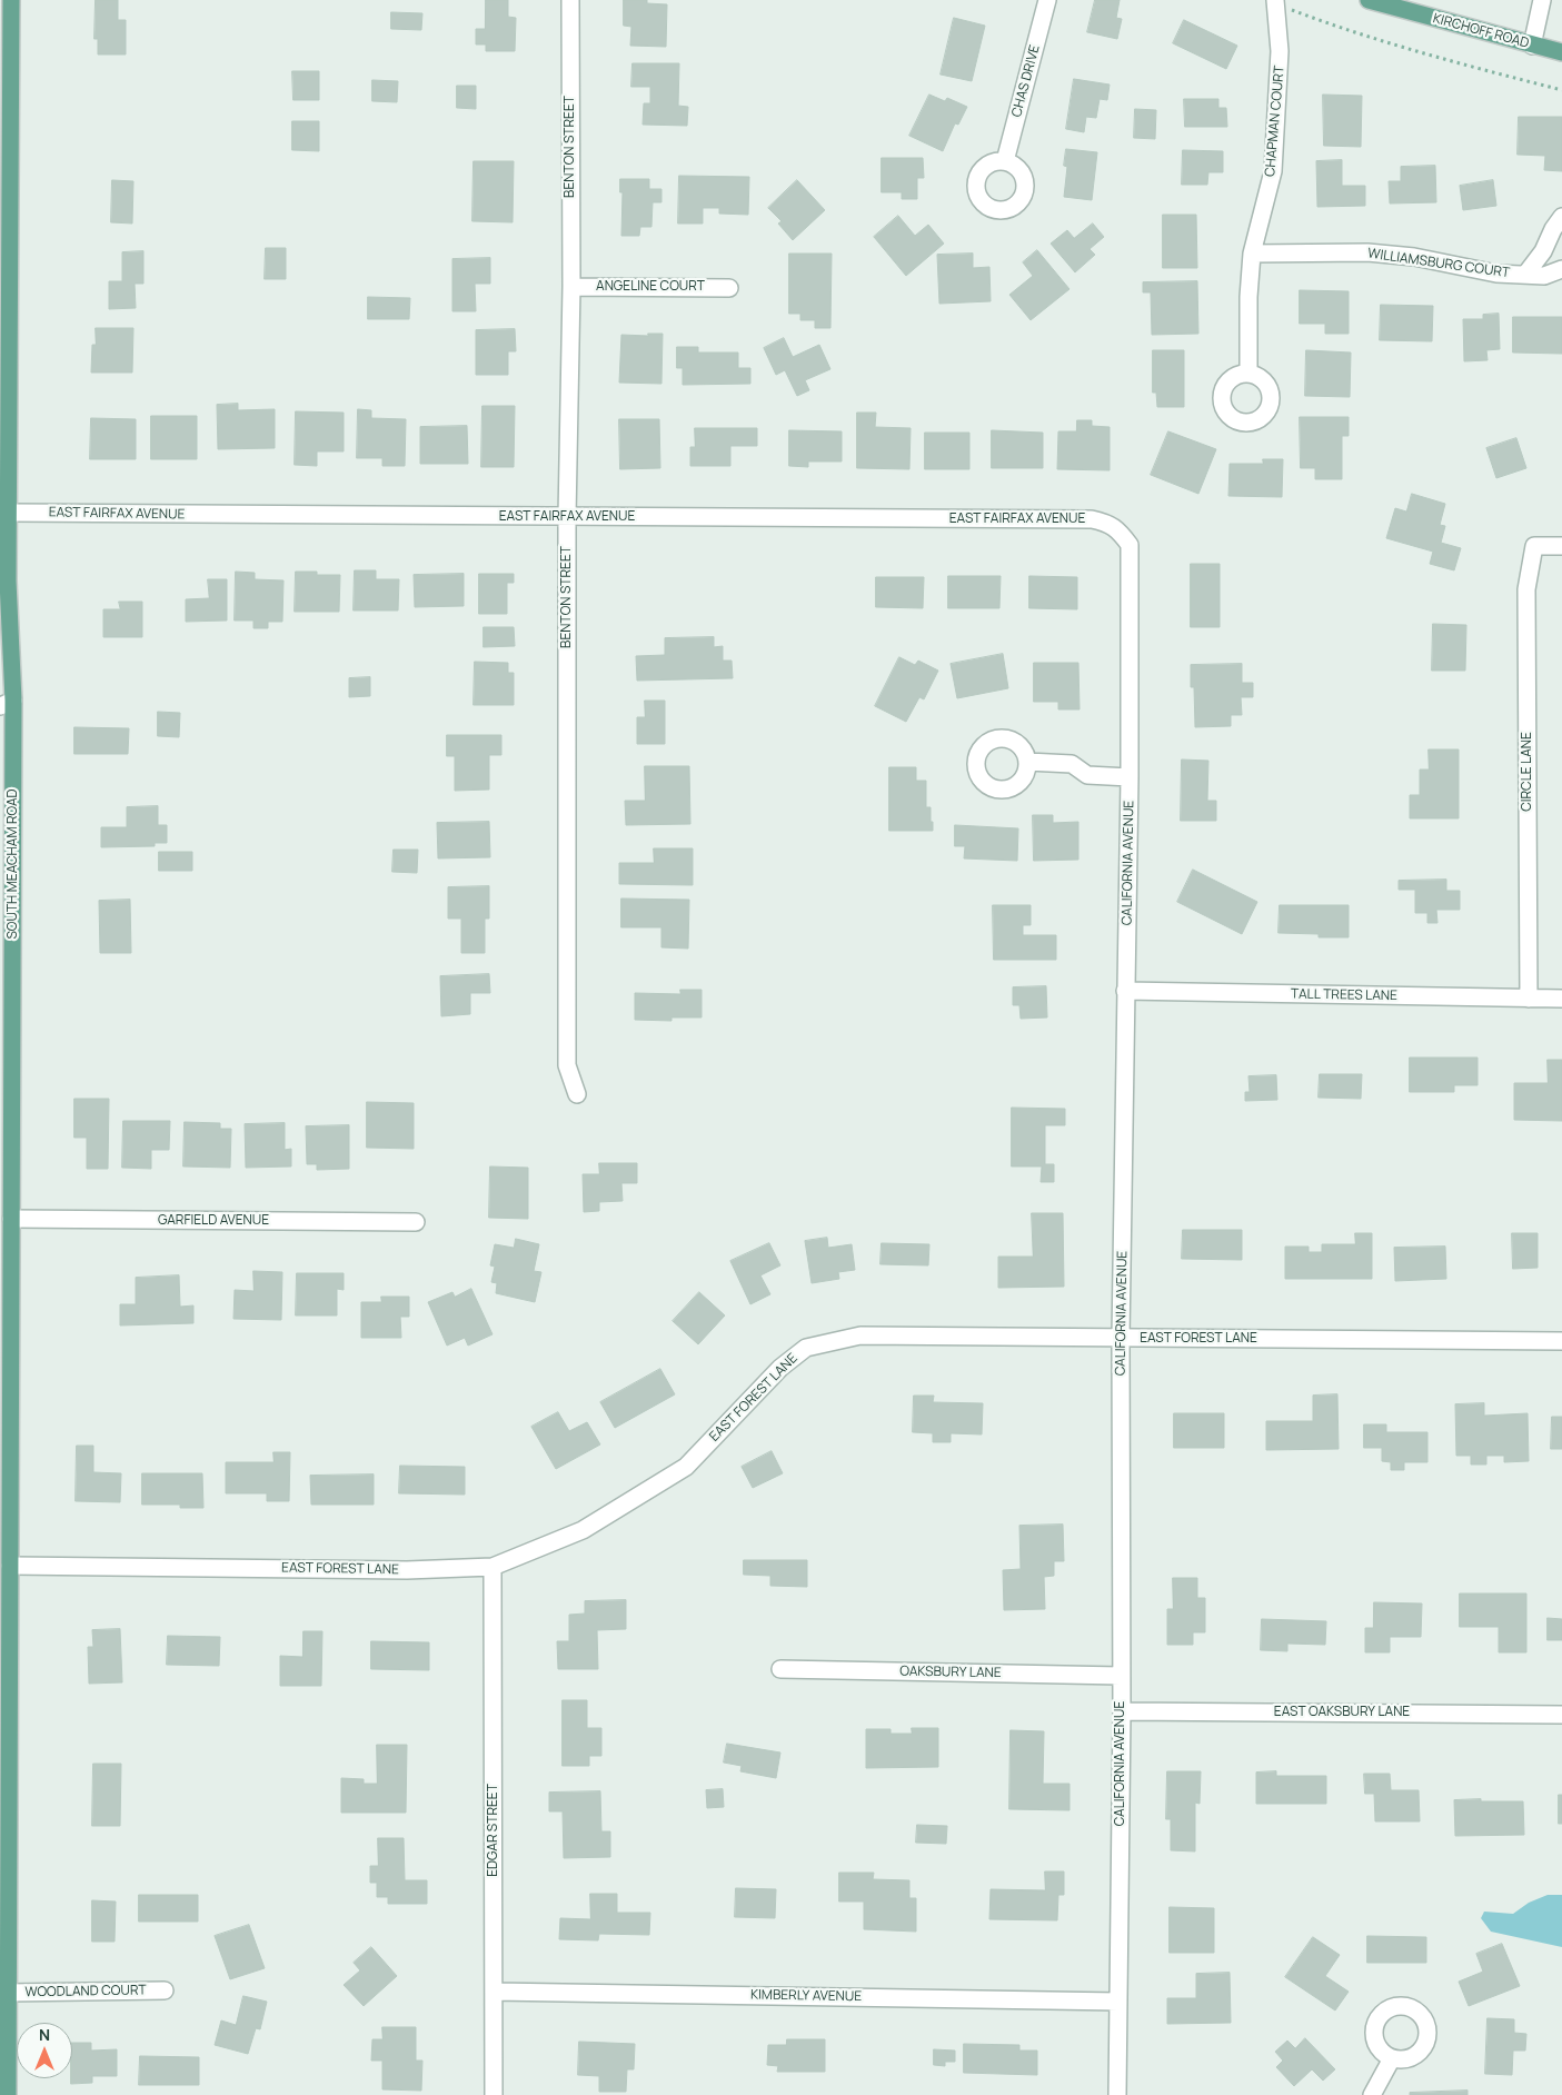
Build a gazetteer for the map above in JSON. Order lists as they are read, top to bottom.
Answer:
{
  "streets": {
    "main road": ["KIRCHOFF ROAD", "SOUTH MEACHAM ROAD"],
    "street": [
      "CHAS DRIVE",
      "CHAPMAN COURT",
      "BENTON STREET",
      "WILLIAMSBURG COURT",
      "ANGELINE COURT",
      "EAST FAIRFAX AVENUE",
      "CIRCLE LANE",
      "CALIFORNIA AVENUE",
      "TALL TREES LANE",
      "GARFIELD AVENUE",
      "EAST FOREST LANE",
      "OAKSBURY LANE",
      "EAST OAKSBURY LANE",
      "EDGAR STREET",
      "WOODLAND COURT",
      "KIMBERLY AVENUE"
    ]
  },
  "crossings": [
    ["CHAPMAN COURT", "WILLIAMSBURG COURT"],
    ["BENTON STREET", "ANGELINE COURT"],
    ["BENTON STREET", "EAST FAIRFAX AVENUE"],
    ["EAST FAIRFAX AVENUE", "CALIFORNIA AVENUE"],
    ["EAST FAIRFAX AVENUE", "SOUTH MEACHAM ROAD"],
    ["CIRCLE LANE", "TALL TREES LANE"],
    ["CALIFORNIA AVENUE", "TALL TREES LANE"],
    ["CALIFORNIA AVENUE", "EAST FOREST LANE"],
    ["CALIFORNIA AVENUE", "OAKSBURY LANE"],
    ["CALIFORNIA AVENUE", "EAST OAKSBURY LANE"],
    ["CALIFORNIA AVENUE", "KIMBERLY AVENUE"],
    ["SOUTH MEACHAM ROAD", "GARFIELD AVENUE"],
    ["SOUTH MEACHAM ROAD", "EAST FOREST LANE"],
    ["SOUTH MEACHAM ROAD", "WOODLAND COURT"],
    ["EAST FOREST LANE", "EDGAR STREET"],
    ["EDGAR STREET", "KIMBERLY AVENUE"]
  ],
  "north": "top"
}
